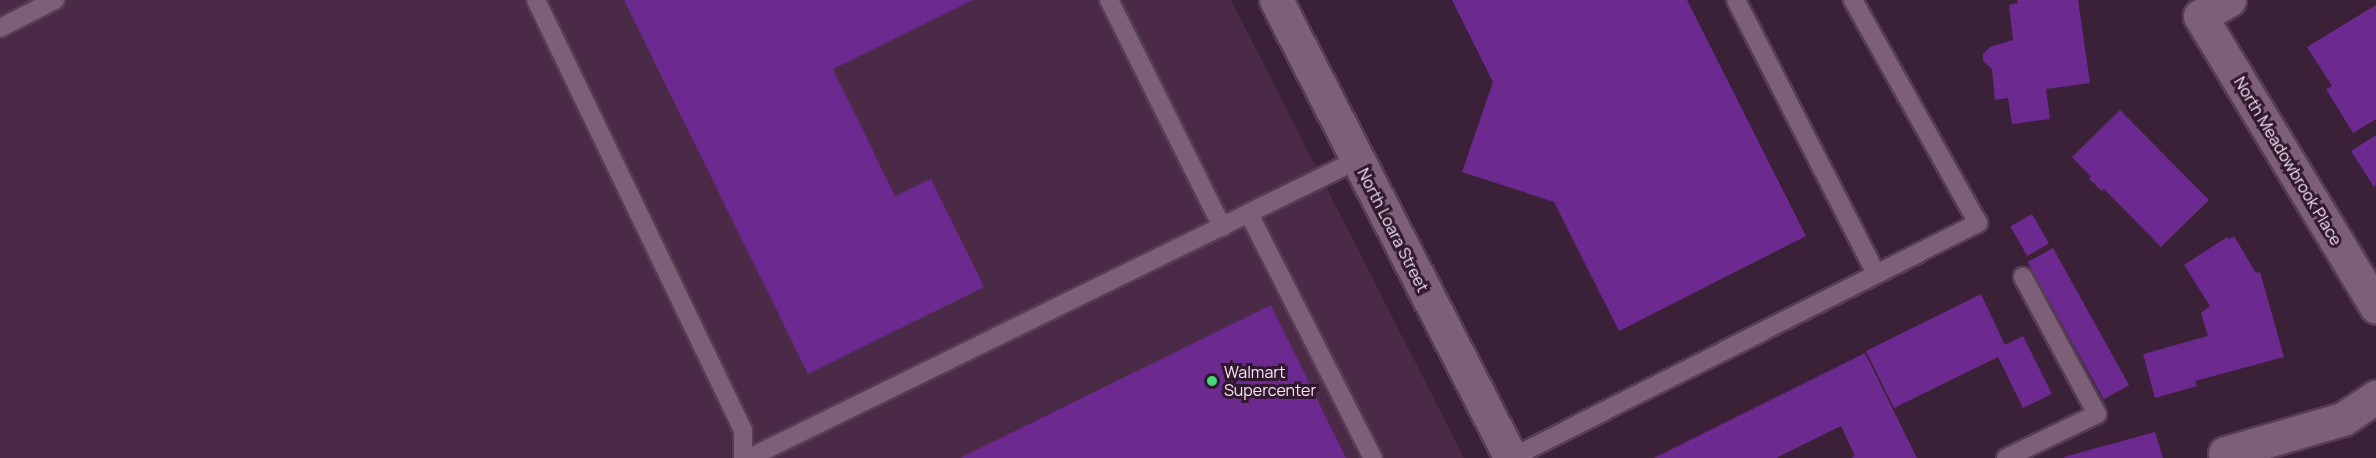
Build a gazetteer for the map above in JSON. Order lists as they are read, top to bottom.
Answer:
{
  "streets": {
    "street": ["North Meadowbrook Place", "North Loara Street"]
  },
  "places": ["Walmart Supercenter"]
}
